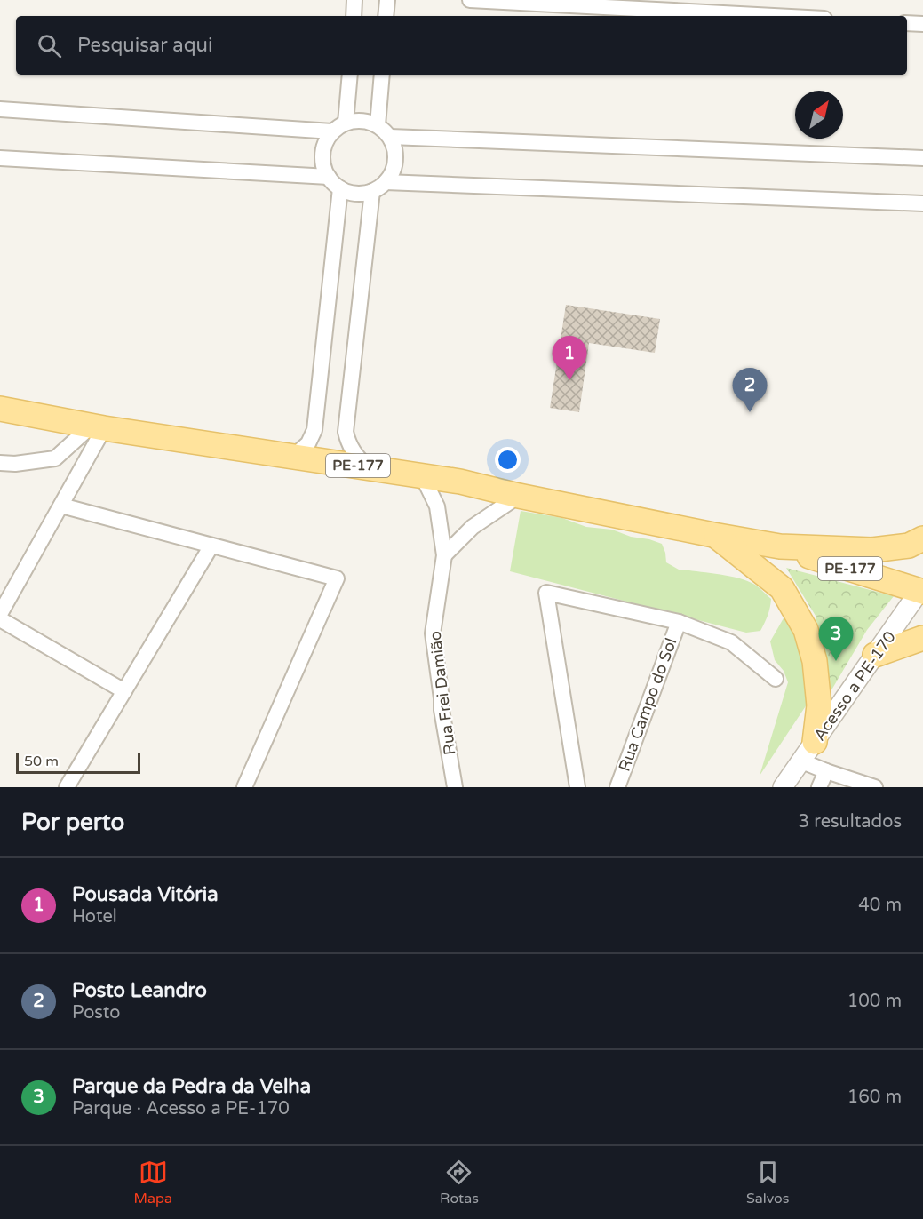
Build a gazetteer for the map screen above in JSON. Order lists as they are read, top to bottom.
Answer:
{
  "streets": {
    "main road": ["PE-177"],
    "street": ["Acesso a PE-170", "Rua Frei Damião", "Rua Campo do Sol"]
  },
  "crossings": [
    ["PE-177", "Acesso a PE-170"],
    ["PE-177", "Rua Frei Damião"]
  ],
  "scale_bar": "50 m",
  "north": "top right",
  "page": {
    "search": "Pesquisar aqui",
    "pins": ["1", "2", "3"],
    "scale": "50 m",
    "heading": ["Por perto", "3 resultados"],
    "list": [
      {
        "mark": "1",
        "name": "Pousada Vitória",
        "note": "Hotel",
        "value": "40 m"
      },
      {
        "mark": "2",
        "name": "Posto Leandro",
        "note": "Posto",
        "value": "100 m"
      },
      {
        "mark": "3",
        "name": "Parque da Pedra da Velha",
        "note": "Parque · Acesso a PE-170",
        "value": "160 m"
      }
    ],
    "nav": ["Mapa", "Rotas", "Salvos"]
  }
}
